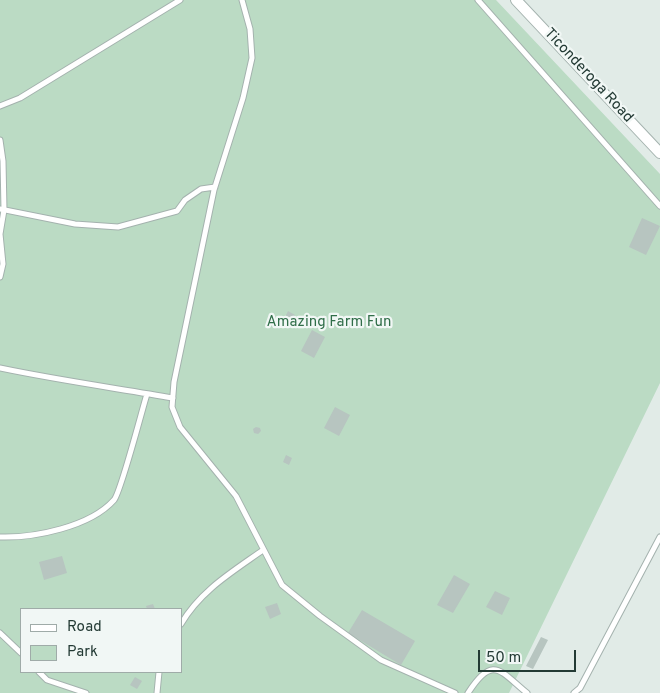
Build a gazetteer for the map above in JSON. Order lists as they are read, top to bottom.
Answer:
{
  "streets": {
    "street": ["Ticonderoga Road"]
  },
  "parks": ["Amazing Farm Fun"],
  "legend": ["Road", "Park"],
  "scale_bar": "50 m"
}
